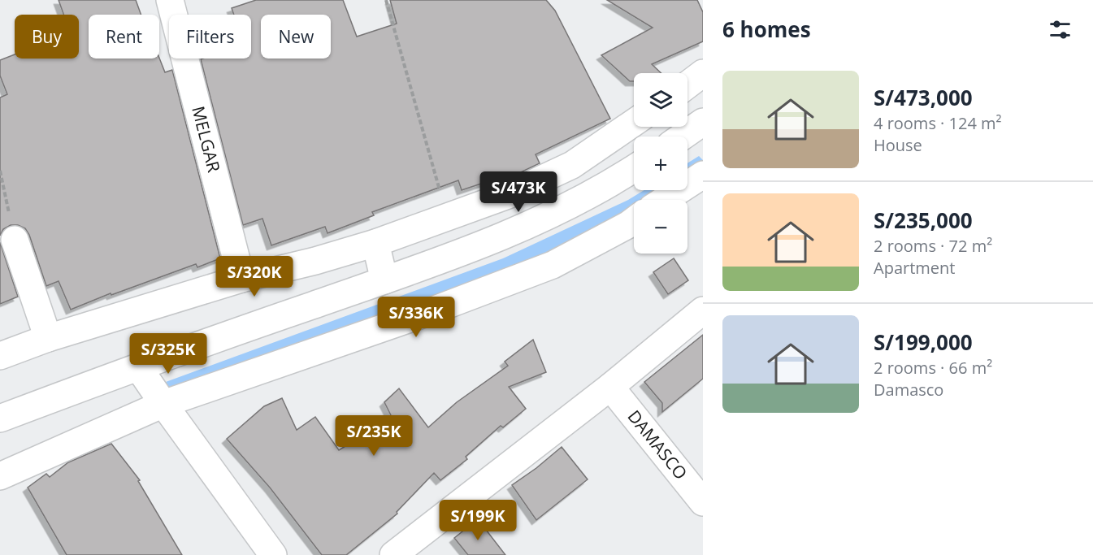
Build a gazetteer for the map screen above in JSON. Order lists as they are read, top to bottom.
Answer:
{
  "streets": {
    "street": ["MELGAR", "DAMASCO"]
  },
  "page": {
    "heading": "6 homes",
    "chip": [
      "Buy",
      "Rent",
      "Filters",
      "New"
    ],
    "list": [
      {
        "name": "S/473,000",
        "note": "4 rooms · 124 m² · House"
      },
      {
        "name": "S/235,000",
        "note": "2 rooms · 72 m² · Apartment"
      },
      {
        "name": "S/199,000",
        "note": "2 rooms · 66 m² · Damasco"
      }
    ],
    "map_buttons": ["+", "−"],
    "price": [
      "S/473K",
      "S/320K",
      "S/336K",
      "S/325K",
      "S/235K",
      "S/199K"
    ]
  }
}
